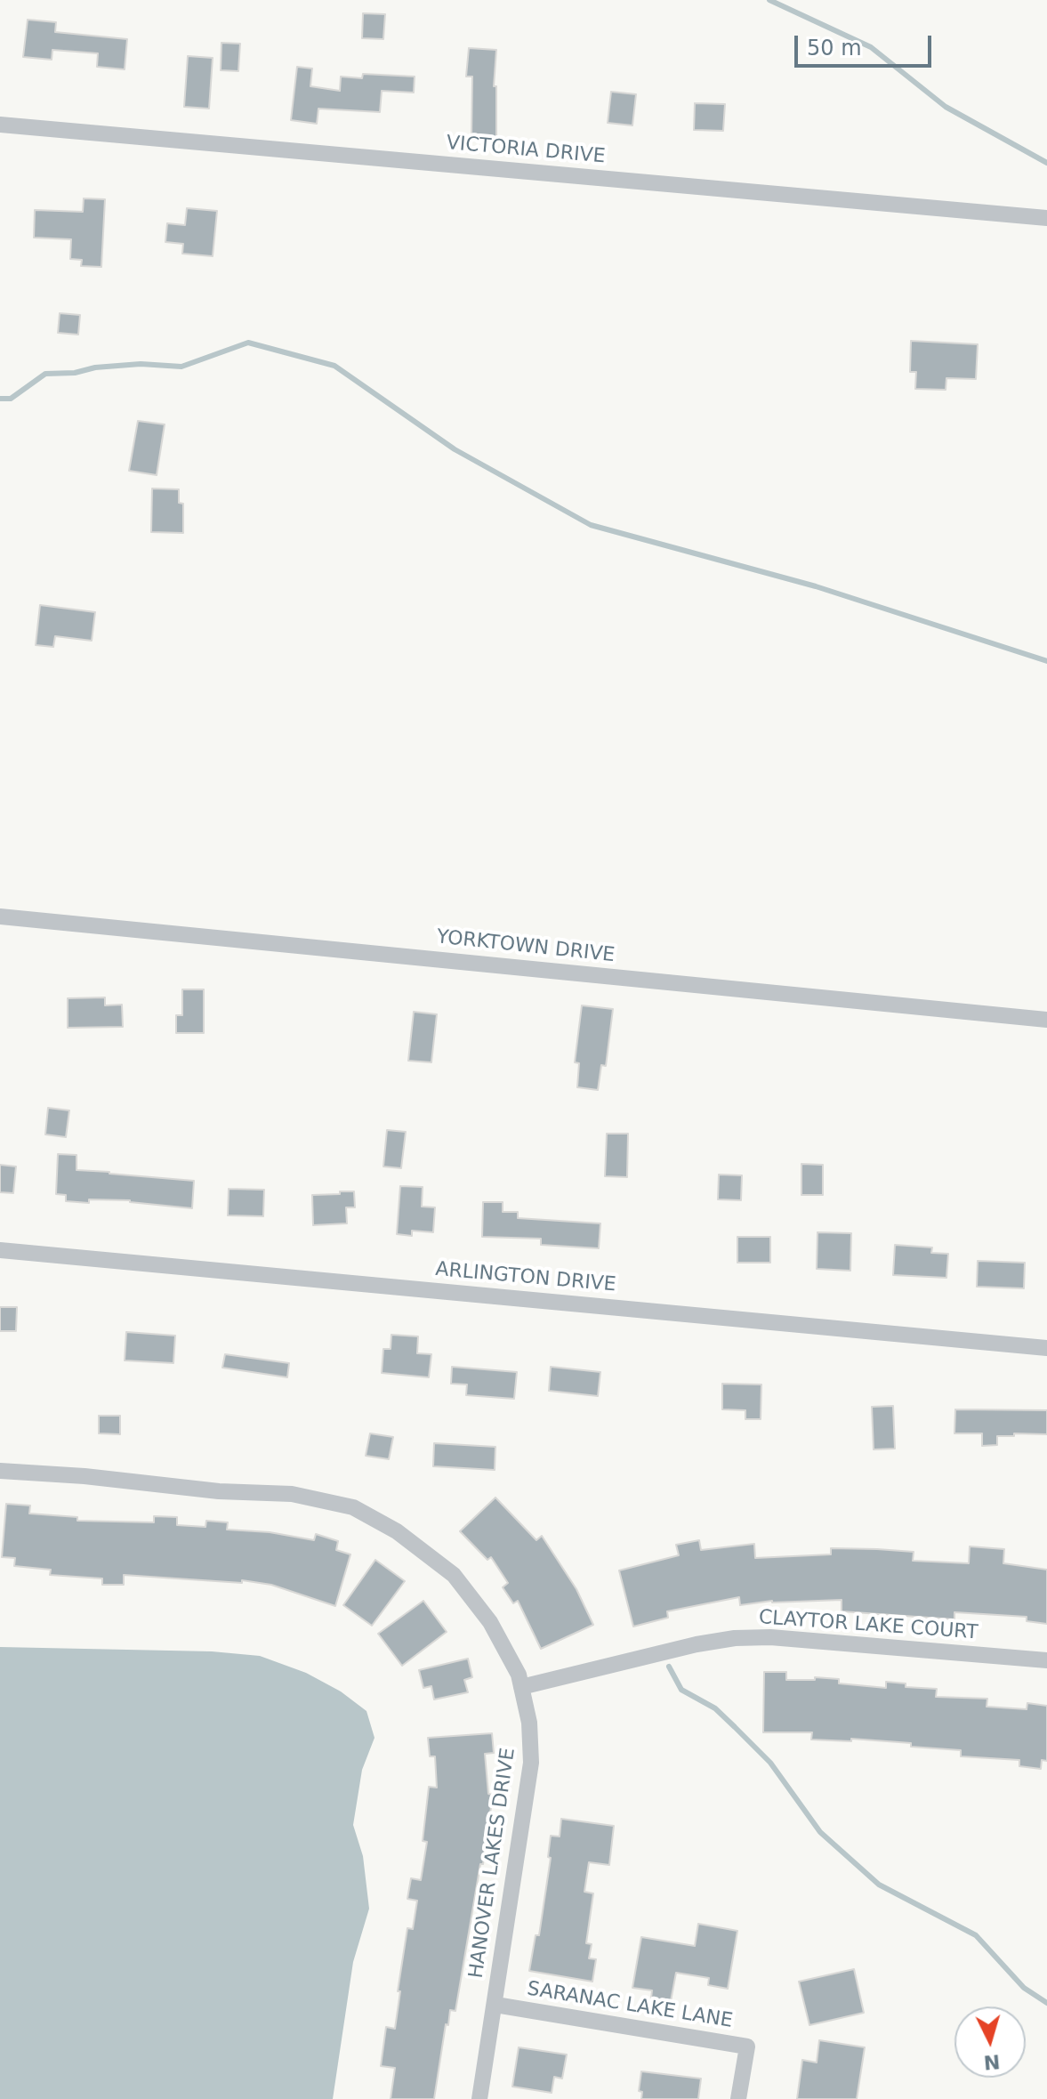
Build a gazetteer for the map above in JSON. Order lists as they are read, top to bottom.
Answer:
{
  "streets": {
    "street": [
      "VICTORIA DRIVE",
      "YORKTOWN DRIVE",
      "ARLINGTON DRIVE",
      "CLAYTOR LAKE COURT",
      "HANOVER LAKES DRIVE",
      "SARANAC LAKE LANE"
    ]
  },
  "crossings": [
    ["CLAYTOR LAKE COURT", "HANOVER LAKES DRIVE"],
    ["HANOVER LAKES DRIVE", "SARANAC LAKE LANE"]
  ],
  "scale_bar": "50 m",
  "north": "bottom"
}
